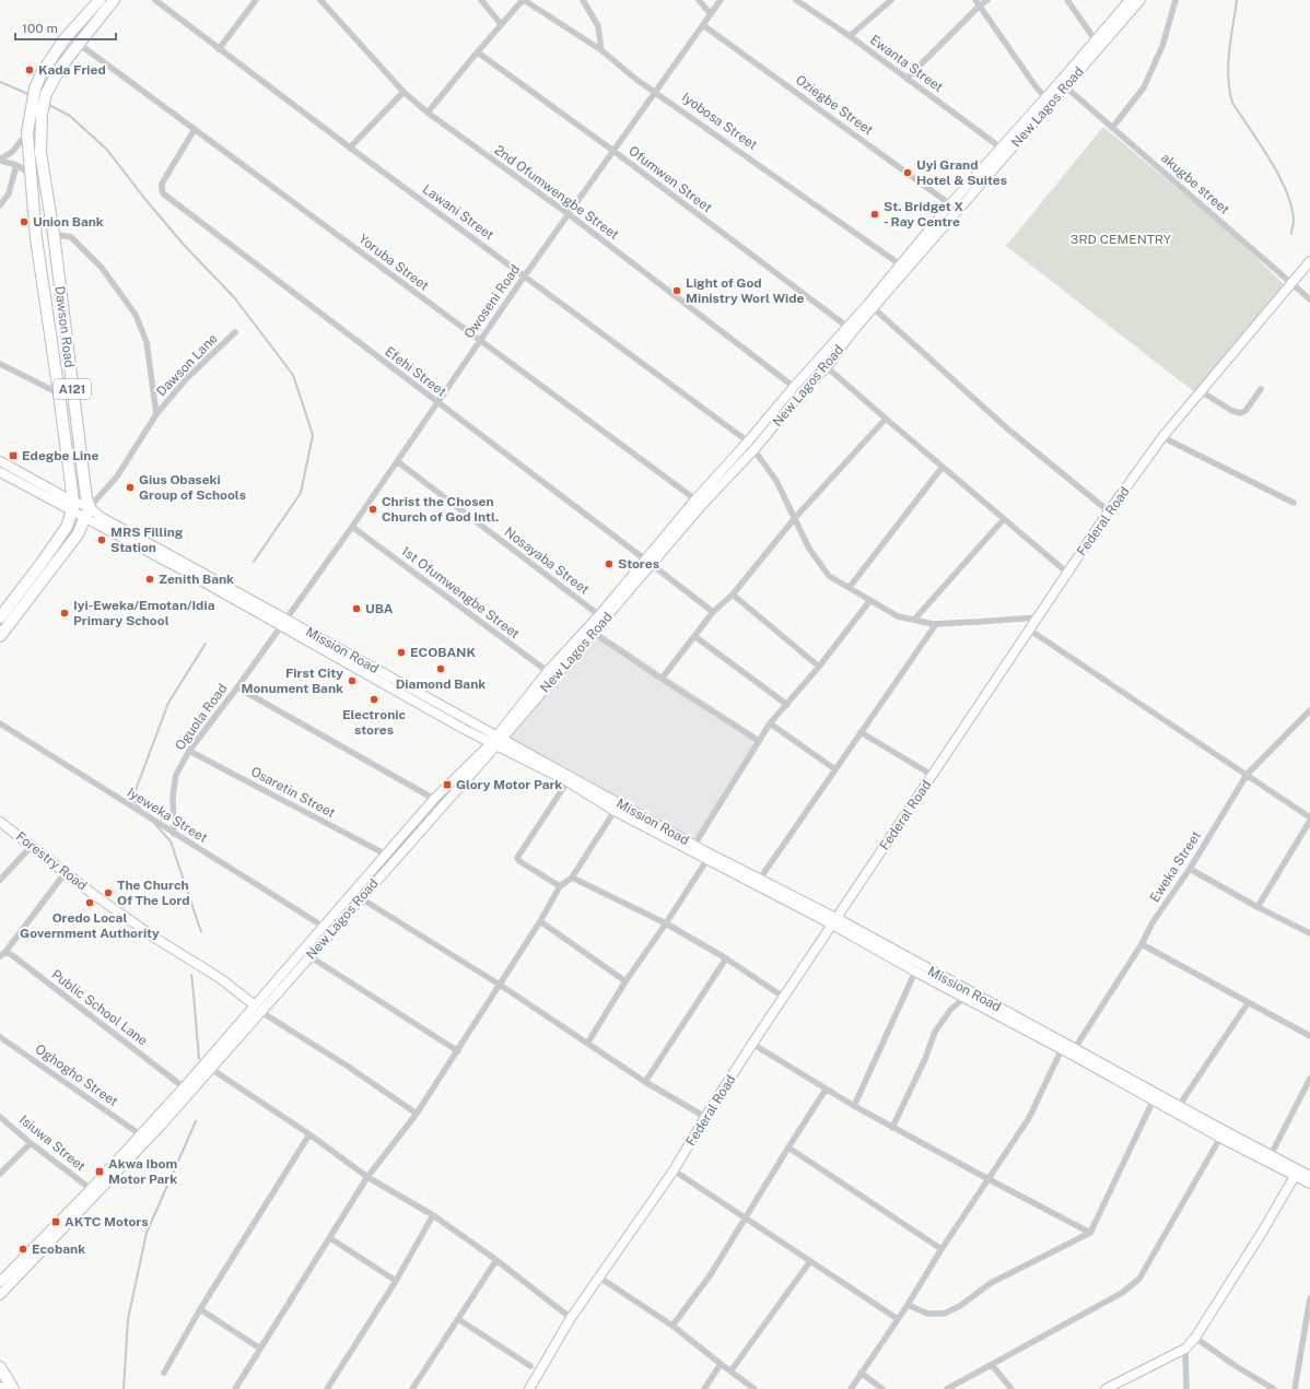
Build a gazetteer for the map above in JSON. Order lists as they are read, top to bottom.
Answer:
{
  "streets": {
    "highway": ["Dawson Road", "A121"],
    "street": [
      "Ewanta Street",
      "Oziegbe Street",
      "New Lagos Road",
      "Iyobosa Street",
      "Ofumwen Street",
      "akugbe street",
      "2nd Ofumwengbe Street",
      "Lawani Street",
      "Yoruba Street",
      "Owoseni Road",
      "Dawson Lane",
      "Efehi Street",
      "Federal Road",
      "Nosayaba Street",
      "1st Ofumwengbe Street",
      "Mission Road",
      "Oguola Road",
      "Osaretin Street",
      "Iyeweka Street",
      "Forestry Road",
      "Eweka Street",
      "Public School Lane",
      "Oghogho Street",
      "Isiuwa Street"
    ]
  },
  "crossings": [
    ["Ewanta Street", "New Lagos Road"],
    ["Oziegbe Street", "New Lagos Road"],
    ["Oziegbe Street", "Owoseni Road"],
    ["New Lagos Road", "Iyobosa Street"],
    ["New Lagos Road", "Ofumwen Street"],
    ["New Lagos Road", "akugbe street"],
    ["New Lagos Road", "2nd Ofumwengbe Street"],
    ["New Lagos Road", "Lawani Street"],
    ["New Lagos Road", "Yoruba Street"],
    ["New Lagos Road", "Efehi Street"],
    ["New Lagos Road", "Nosayaba Street"],
    ["New Lagos Road", "1st Ofumwengbe Street"],
    ["New Lagos Road", "Mission Road"],
    ["New Lagos Road", "Osaretin Street"],
    ["New Lagos Road", "Iyeweka Street"],
    ["New Lagos Road", "Forestry Road"],
    ["New Lagos Road", "Public School Lane"],
    ["New Lagos Road", "Oghogho Street"],
    ["New Lagos Road", "Isiuwa Street"],
    ["Iyobosa Street", "Owoseni Road"],
    ["Ofumwen Street", "Owoseni Road"],
    ["akugbe street", "Federal Road"],
    ["2nd Ofumwengbe Street", "Owoseni Road"],
    ["Lawani Street", "Owoseni Road"],
    ["Lawani Street", "Federal Road"],
    ["Yoruba Street", "Owoseni Road"],
    ["Yoruba Street", "Dawson Road"],
    ["Yoruba Street", "Efehi Street"],
    ["Yoruba Street", "A121"],
    ["Owoseni Road", "Efehi Street"],
    ["Owoseni Road", "Nosayaba Street"],
    ["Owoseni Road", "1st Ofumwengbe Street"],
    ["Owoseni Road", "Mission Road"],
    ["Owoseni Road", "Oguola Road"],
    ["Dawson Road", "Dawson Lane"],
    ["Dawson Road", "A121"],
    ["Dawson Road", "Mission Road"],
    ["Dawson Lane", "Mission Road"],
    ["Federal Road", "Mission Road"],
    ["Mission Road", "Oguola Road"],
    ["Mission Road", "Eweka Street"],
    ["Oguola Road", "Osaretin Street"],
    ["Oguola Road", "Iyeweka Street"]
  ],
  "parks": ["3RD CEMENTRY"],
  "places": {
    "other": [
      "Kada Fried",
      "Uyi Grand Hotel & Suites",
      "St. Bridget X - Ray Centre",
      "Union Bank",
      "Light of God Ministry Worl Wide",
      "Gius Obaseki Group of Schools",
      "Christ the Chosen Church of God Intl.",
      "MRS Filling Station",
      "Stores",
      "Zenith Bank",
      "UBA",
      "Iyi-Eweka/Emotan/Idia Primary School",
      "ECOBANK",
      "Diamond Bank",
      "First City Monument Bank",
      "Electronic stores",
      "The Church Of The Lord",
      "Oredo Local Government Authority",
      "Ecobank"
    ],
    "transit": [
      "Edegbe Line",
      "Glory Motor Park",
      "Akwa Ibom Motor Park",
      "AKTC Motors"
    ]
  },
  "scale_bar": "100 m"
}
